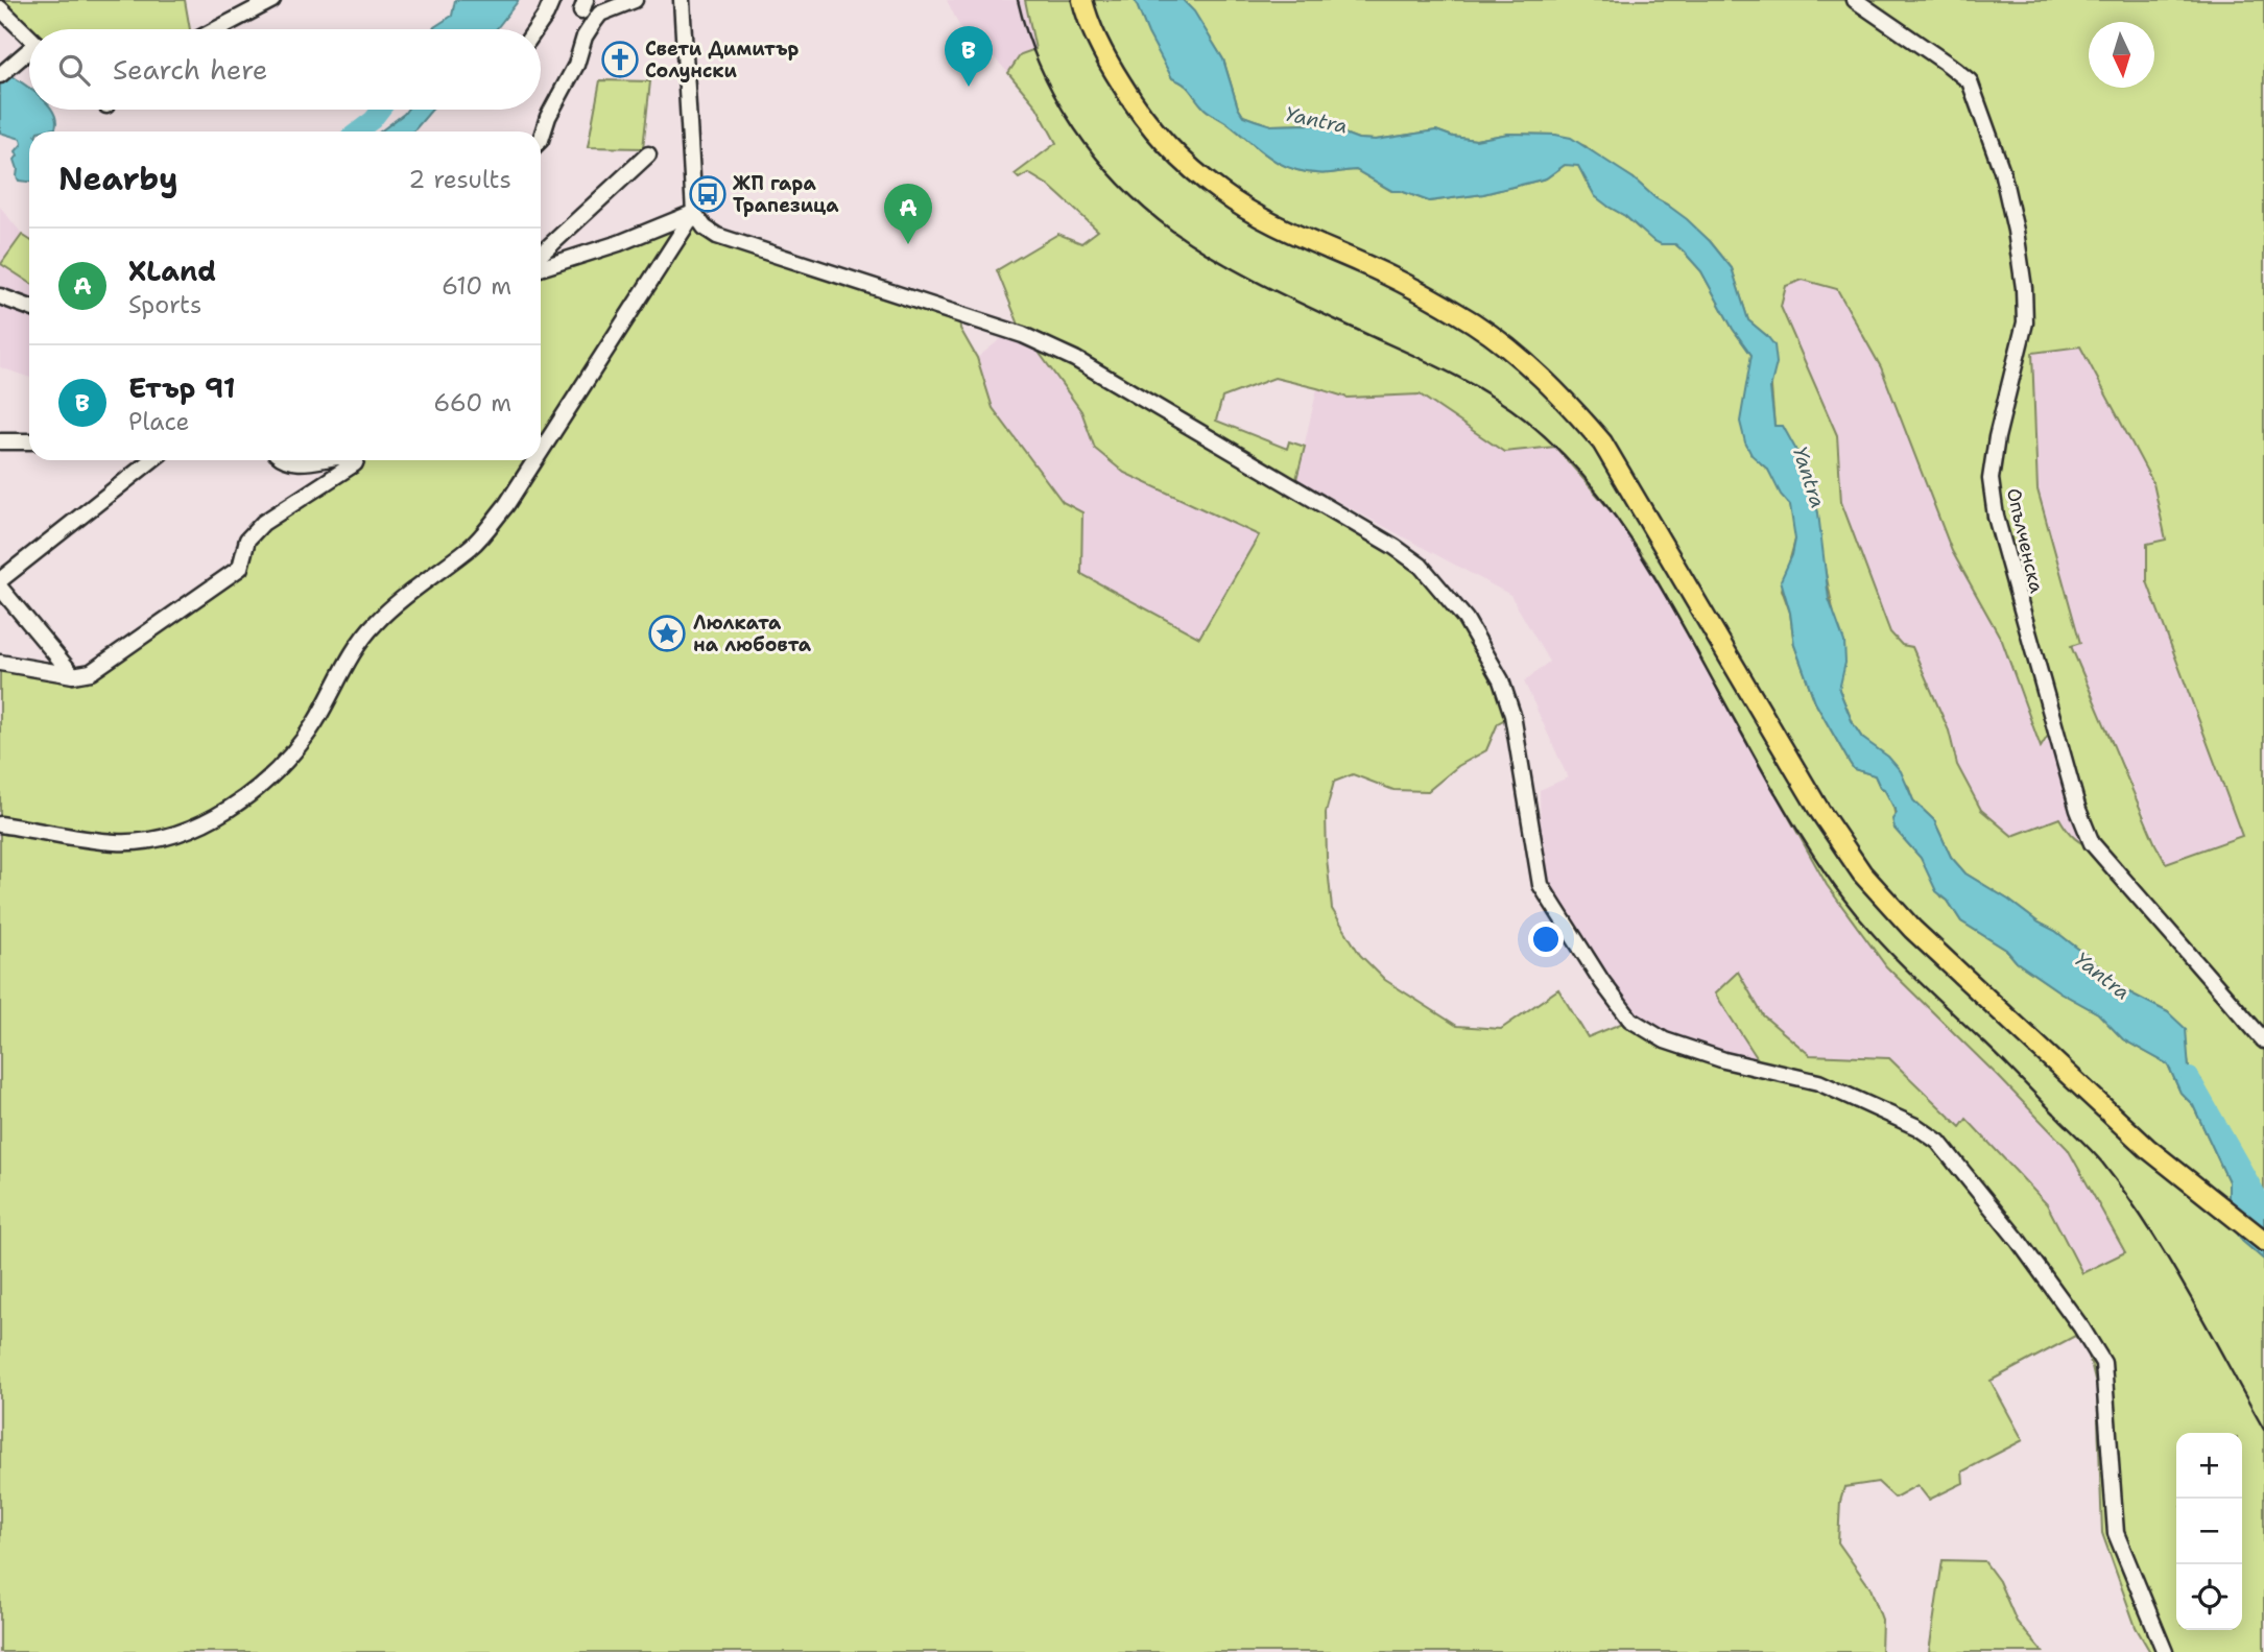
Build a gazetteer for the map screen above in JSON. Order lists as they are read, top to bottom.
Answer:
{
  "streets": {
    "street": ["Опълченска"]
  },
  "water": ["Yantra"],
  "places": {
    "church": ["Свети Димитър Солунски"],
    "bus stop": ["ЖП гара Трапезица"],
    "place": ["Люлката на любовта"]
  },
  "north": "bottom",
  "page": {
    "pins": ["B", "A"],
    "search": "Search here",
    "heading": ["Nearby", "2 results"],
    "list": [
      {
        "mark": "A",
        "name": "XLand",
        "note": "Sports",
        "value": "610 m"
      },
      {
        "mark": "B",
        "name": "Етър 91",
        "note": "Place",
        "value": "660 m"
      }
    ],
    "map_buttons": ["+", "−"]
  }
}
